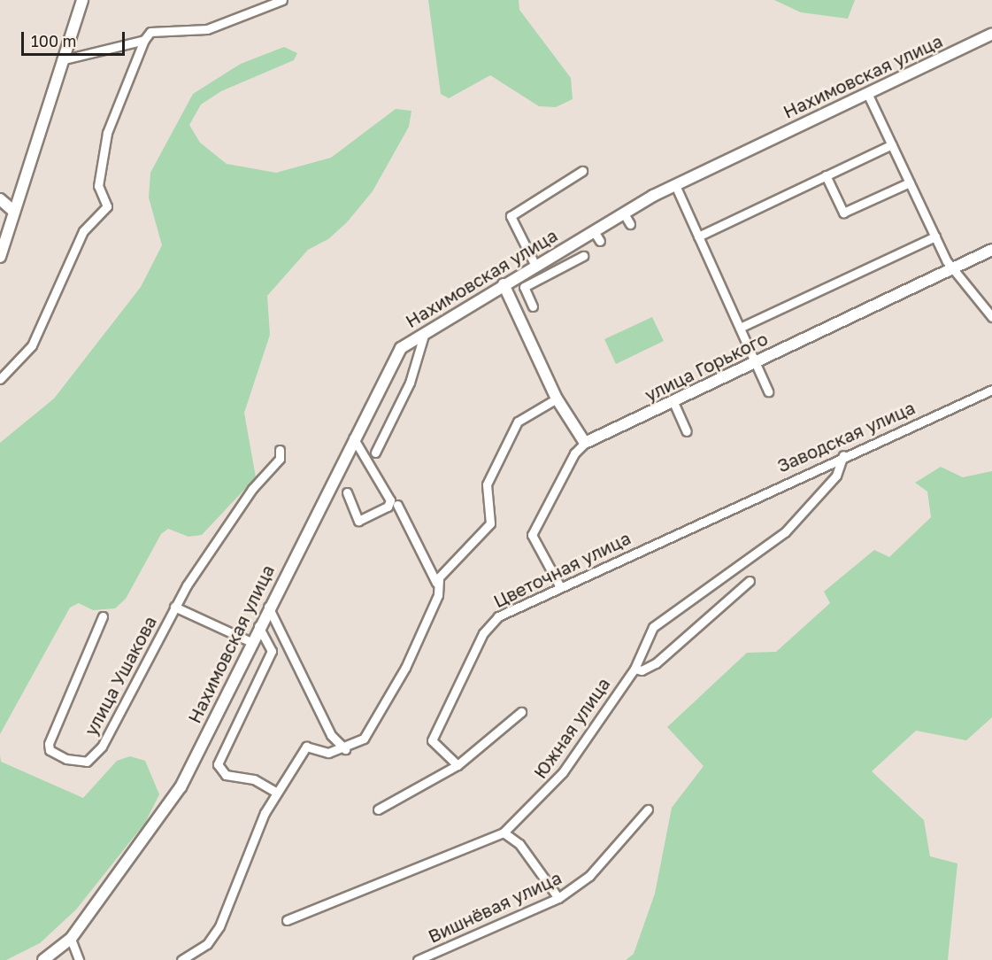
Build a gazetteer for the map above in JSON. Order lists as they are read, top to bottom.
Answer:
{
  "streets": {
    "main road": ["Нахимовская улица", "улица Горького"],
    "street": [
      "Заводская улица",
      "Цветочная улица",
      "улица Ушакова",
      "Южная улица",
      "Вишнёвая улица"
    ]
  },
  "crossings": [
    ["улица Горького", "Цветочная улица"],
    ["Заводская улица", "Цветочная улица"],
    ["Заводская улица", "Южная улица"]
  ],
  "scale_bar": "100 m"
}
